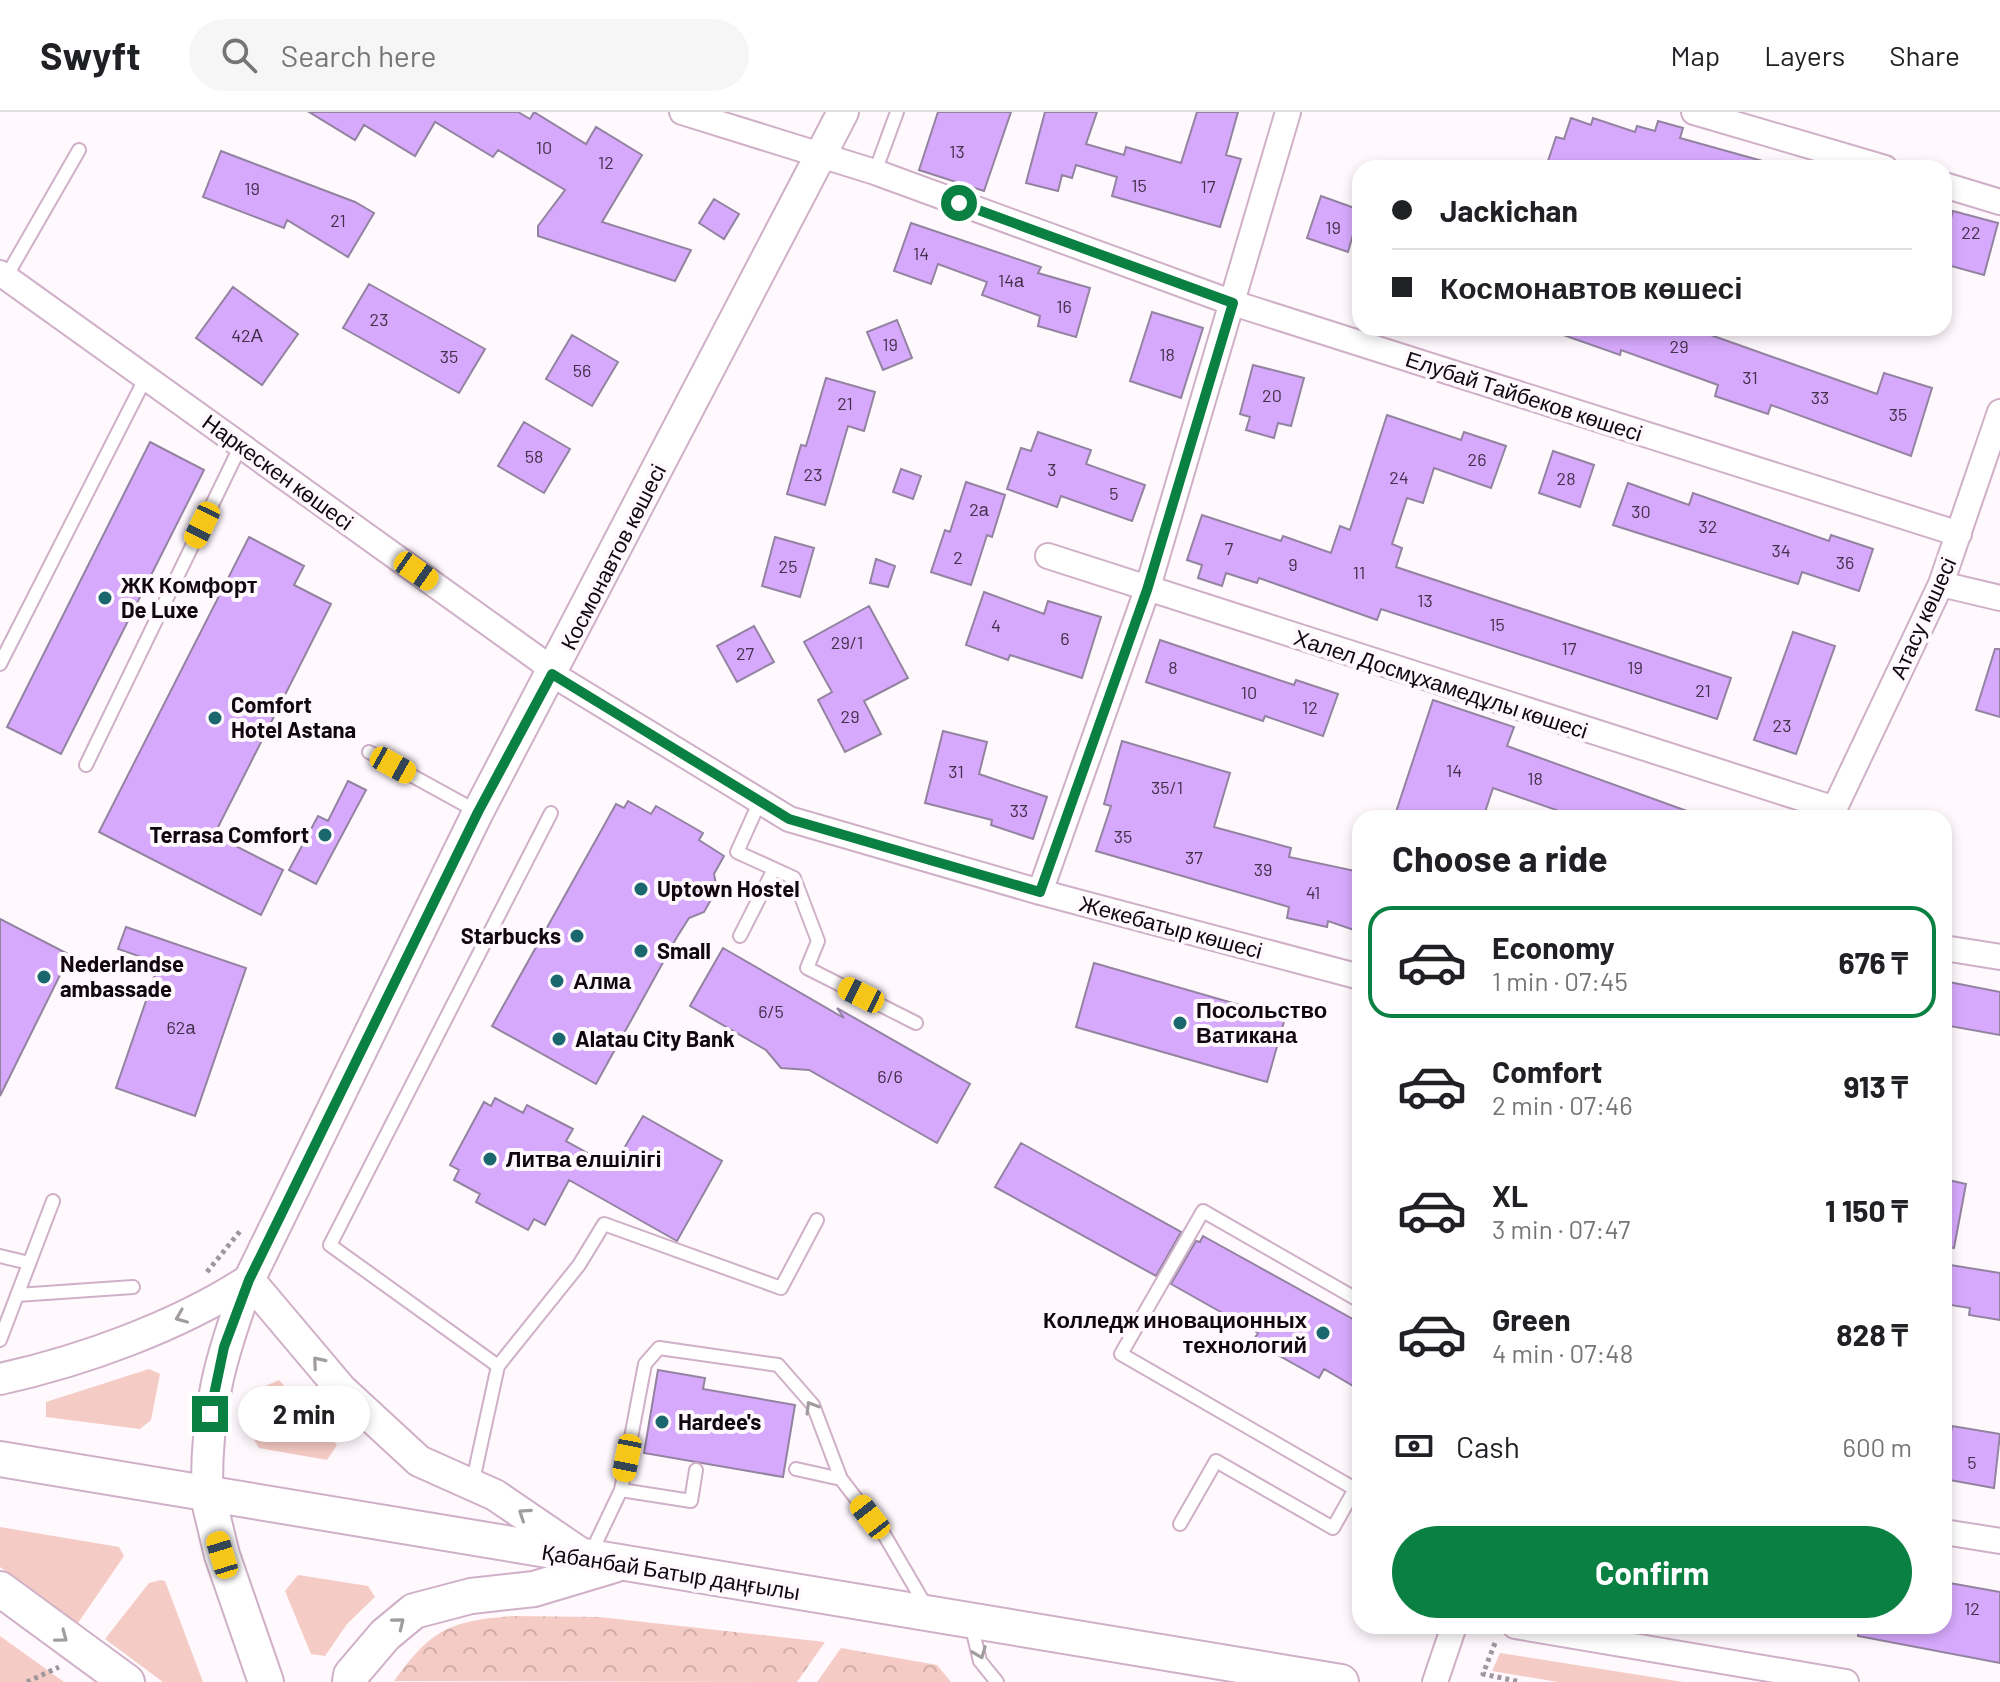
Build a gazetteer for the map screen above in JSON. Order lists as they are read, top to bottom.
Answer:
{
  "streets": {
    "main road": ["Қабанбай Батыр даңғылы"],
    "street": [
      "Елубай Тайбеков көшесі",
      "Наркескен көшесі",
      "Космонавтов көшесі",
      "Атасу көшесі",
      "Халел Досмұхамедұлы көшесі",
      "Жекебатыр көшесі"
    ]
  },
  "crossings": [
    ["Елубай Тайбеков көшесі", "Космонавтов көшесі"],
    ["Елубай Тайбеков көшесі", "Атасу көшесі"],
    ["Наркескен көшесі", "Космонавтов көшесі"],
    ["Наркескен көшесі", "Жекебатыр көшесі"],
    ["Космонавтов көшесі", "Жекебатыр көшесі"],
    ["Космонавтов көшесі", "Қабанбай Батыр даңғылы"]
  ],
  "places": [
    "ЖК Комфорт De Luxe",
    "Comfort Hotel Astana",
    "Terrasa Comfort",
    "Uptown Hostel",
    "Starbucks",
    "Small",
    "Nederlandse ambassade",
    "Алма",
    "Посольство Ватикана",
    "Alatau City Bank",
    "Литва елшілігі",
    "Колледж иновационных технологий",
    "Hardee's"
  ],
  "house_numbers": [
    "10",
    "13",
    "12",
    "15",
    "17",
    "19",
    "21",
    "19",
    "22",
    "14",
    "14а",
    "16",
    "23",
    "42А",
    "19",
    "29",
    "18",
    "35",
    "56",
    "31",
    "20",
    "33",
    "21",
    "35",
    "58",
    "26",
    "3",
    "23",
    "24",
    "28",
    "5",
    "2а",
    "30",
    "32",
    "7",
    "34",
    "2",
    "36",
    "9",
    "25",
    "11",
    "13",
    "15",
    "4",
    "6",
    "29/1",
    "17",
    "27",
    "8",
    "19",
    "21",
    "10",
    "12",
    "29",
    "23",
    "14",
    "31",
    "18",
    "35/1",
    "33",
    "35",
    "37",
    "39",
    "41",
    "6/5",
    "62а",
    "6/6",
    "5",
    "12"
  ],
  "page": {
    "header": "Swyft",
    "search": "Search here",
    "nav": ["Map", "Layers", "Share"],
    "banner": ["Jackichan", "Космонавтов көшесі"],
    "heading": "Choose a ride",
    "list": [
      {
        "name": "Economy",
        "note": "1 min · 07:45",
        "value": "676 ₸"
      },
      {
        "name": "Comfort",
        "note": "2 min · 07:46",
        "value": "913 ₸"
      },
      {
        "name": "XL",
        "note": "3 min · 07:47",
        "value": "1 150 ₸"
      },
      {
        "name": "Green",
        "note": "4 min · 07:48",
        "value": "828 ₸"
      }
    ],
    "bubble": "2 min",
    "pay": ["Cash", "600 m"],
    "buttons": "Confirm"
  }
}
